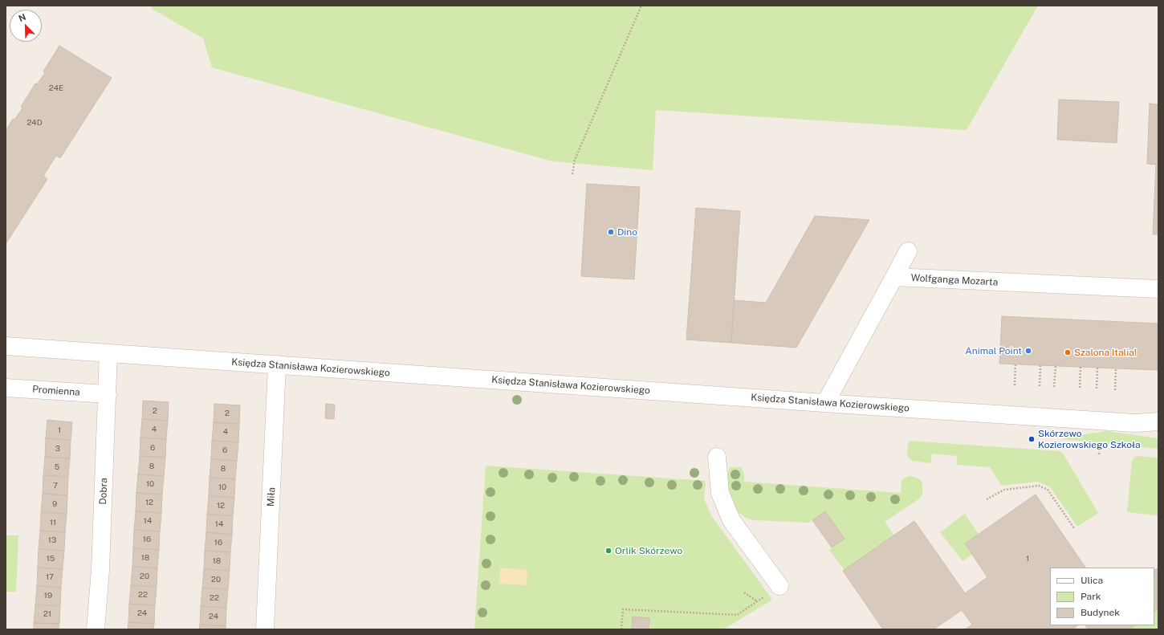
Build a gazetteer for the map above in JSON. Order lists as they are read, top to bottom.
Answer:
{
  "streets": {
    "street": [
      "Wolfganga Mozarta",
      "Księdza Stanisława Kozierowskiego",
      "Promienna",
      "Dobra",
      "Miła"
    ]
  },
  "crossings": [
    ["Księdza Stanisława Kozierowskiego", "Dobra"],
    ["Księdza Stanisława Kozierowskiego", "Miła"],
    ["Promienna", "Dobra"]
  ],
  "places": [
    "Dino",
    "Animal Point",
    "Szalona Italia!",
    "Skórzewo Kozierowskiego Szkoła",
    "Orlik Skórzewo"
  ],
  "house_numbers": [
    "24E",
    "24D",
    "2",
    "2",
    "4",
    "1",
    "4",
    "6",
    "3",
    "6",
    "8",
    "5",
    "8",
    "10",
    "7",
    "10",
    "12",
    "9",
    "12",
    "14",
    "11",
    "14",
    "16",
    "13",
    "16",
    "18",
    "15",
    "1",
    "18",
    "20",
    "17",
    "20",
    "22",
    "19",
    "22",
    "24",
    "21",
    "24"
  ],
  "legend": ["Ulica", "Park", "Budynek"],
  "north": "top left"
}
